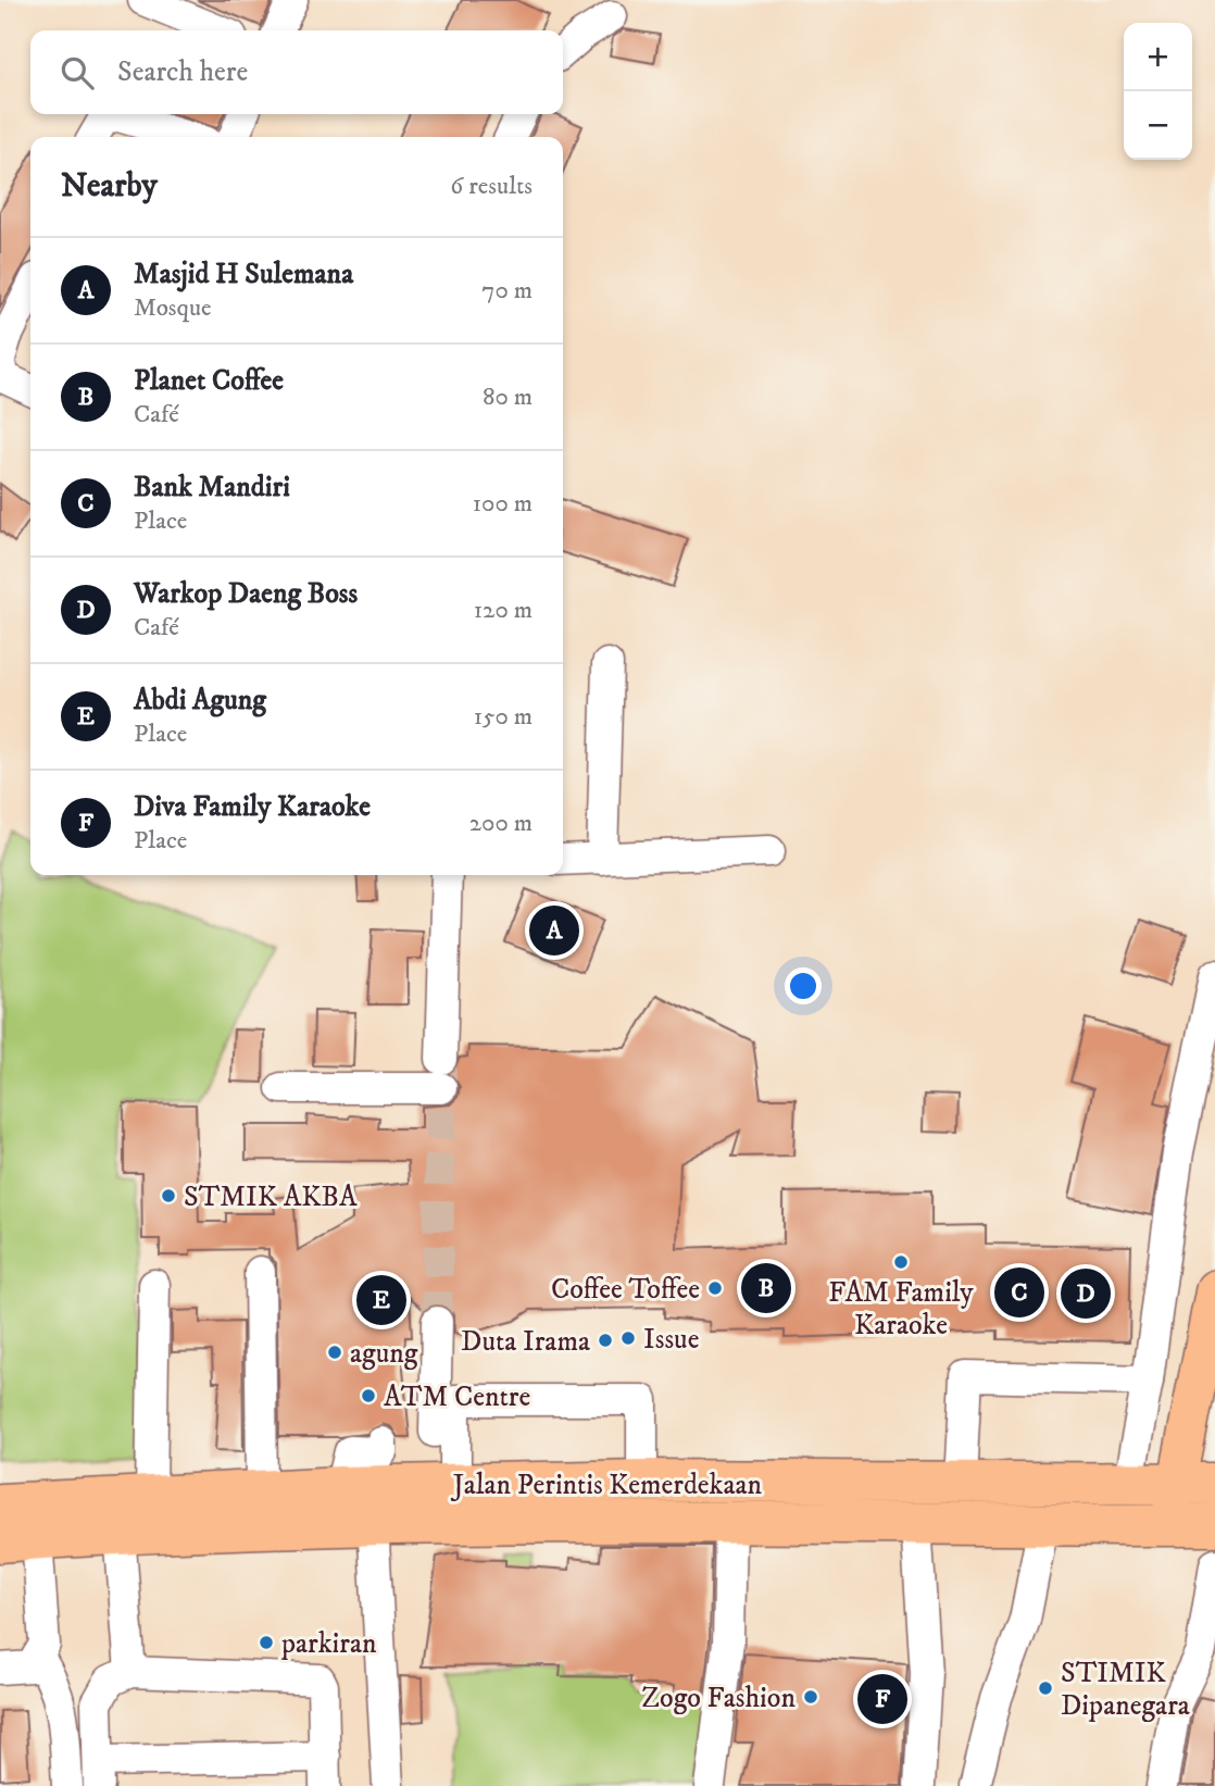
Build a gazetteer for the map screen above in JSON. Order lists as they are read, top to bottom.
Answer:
{
  "streets": {
    "highway": ["Jalan Perintis Kemerdekaan"]
  },
  "places": [
    "STMIK AKBA",
    "FAM Family Karaoke",
    "Coffee Toffee",
    "Issue",
    "Duta Irama",
    "agung",
    "ATM Centre",
    "parkiran",
    "STIMIK Dipanegara",
    "Zogo Fashion"
  ],
  "page": {
    "map_buttons": ["+", "−"],
    "search": "Search here",
    "heading": ["Nearby", "6 results"],
    "list": [
      {
        "mark": "A",
        "name": "Masjid H Sulemana",
        "note": "Mosque",
        "value": "70 m"
      },
      {
        "mark": "B",
        "name": "Planet Coffee",
        "note": "Café",
        "value": "80 m"
      },
      {
        "mark": "C",
        "name": "Bank Mandiri",
        "note": "Place",
        "value": "100 m"
      },
      {
        "mark": "D",
        "name": "Warkop Daeng Boss",
        "note": "Café",
        "value": "120 m"
      },
      {
        "mark": "E",
        "name": "Abdi Agung",
        "note": "Place",
        "value": "150 m"
      },
      {
        "mark": "F",
        "name": "Diva Family Karaoke",
        "note": "Place",
        "value": "200 m"
      }
    ],
    "pins": [
      "A",
      "B",
      "C",
      "D",
      "E",
      "F"
    ]
  }
}
